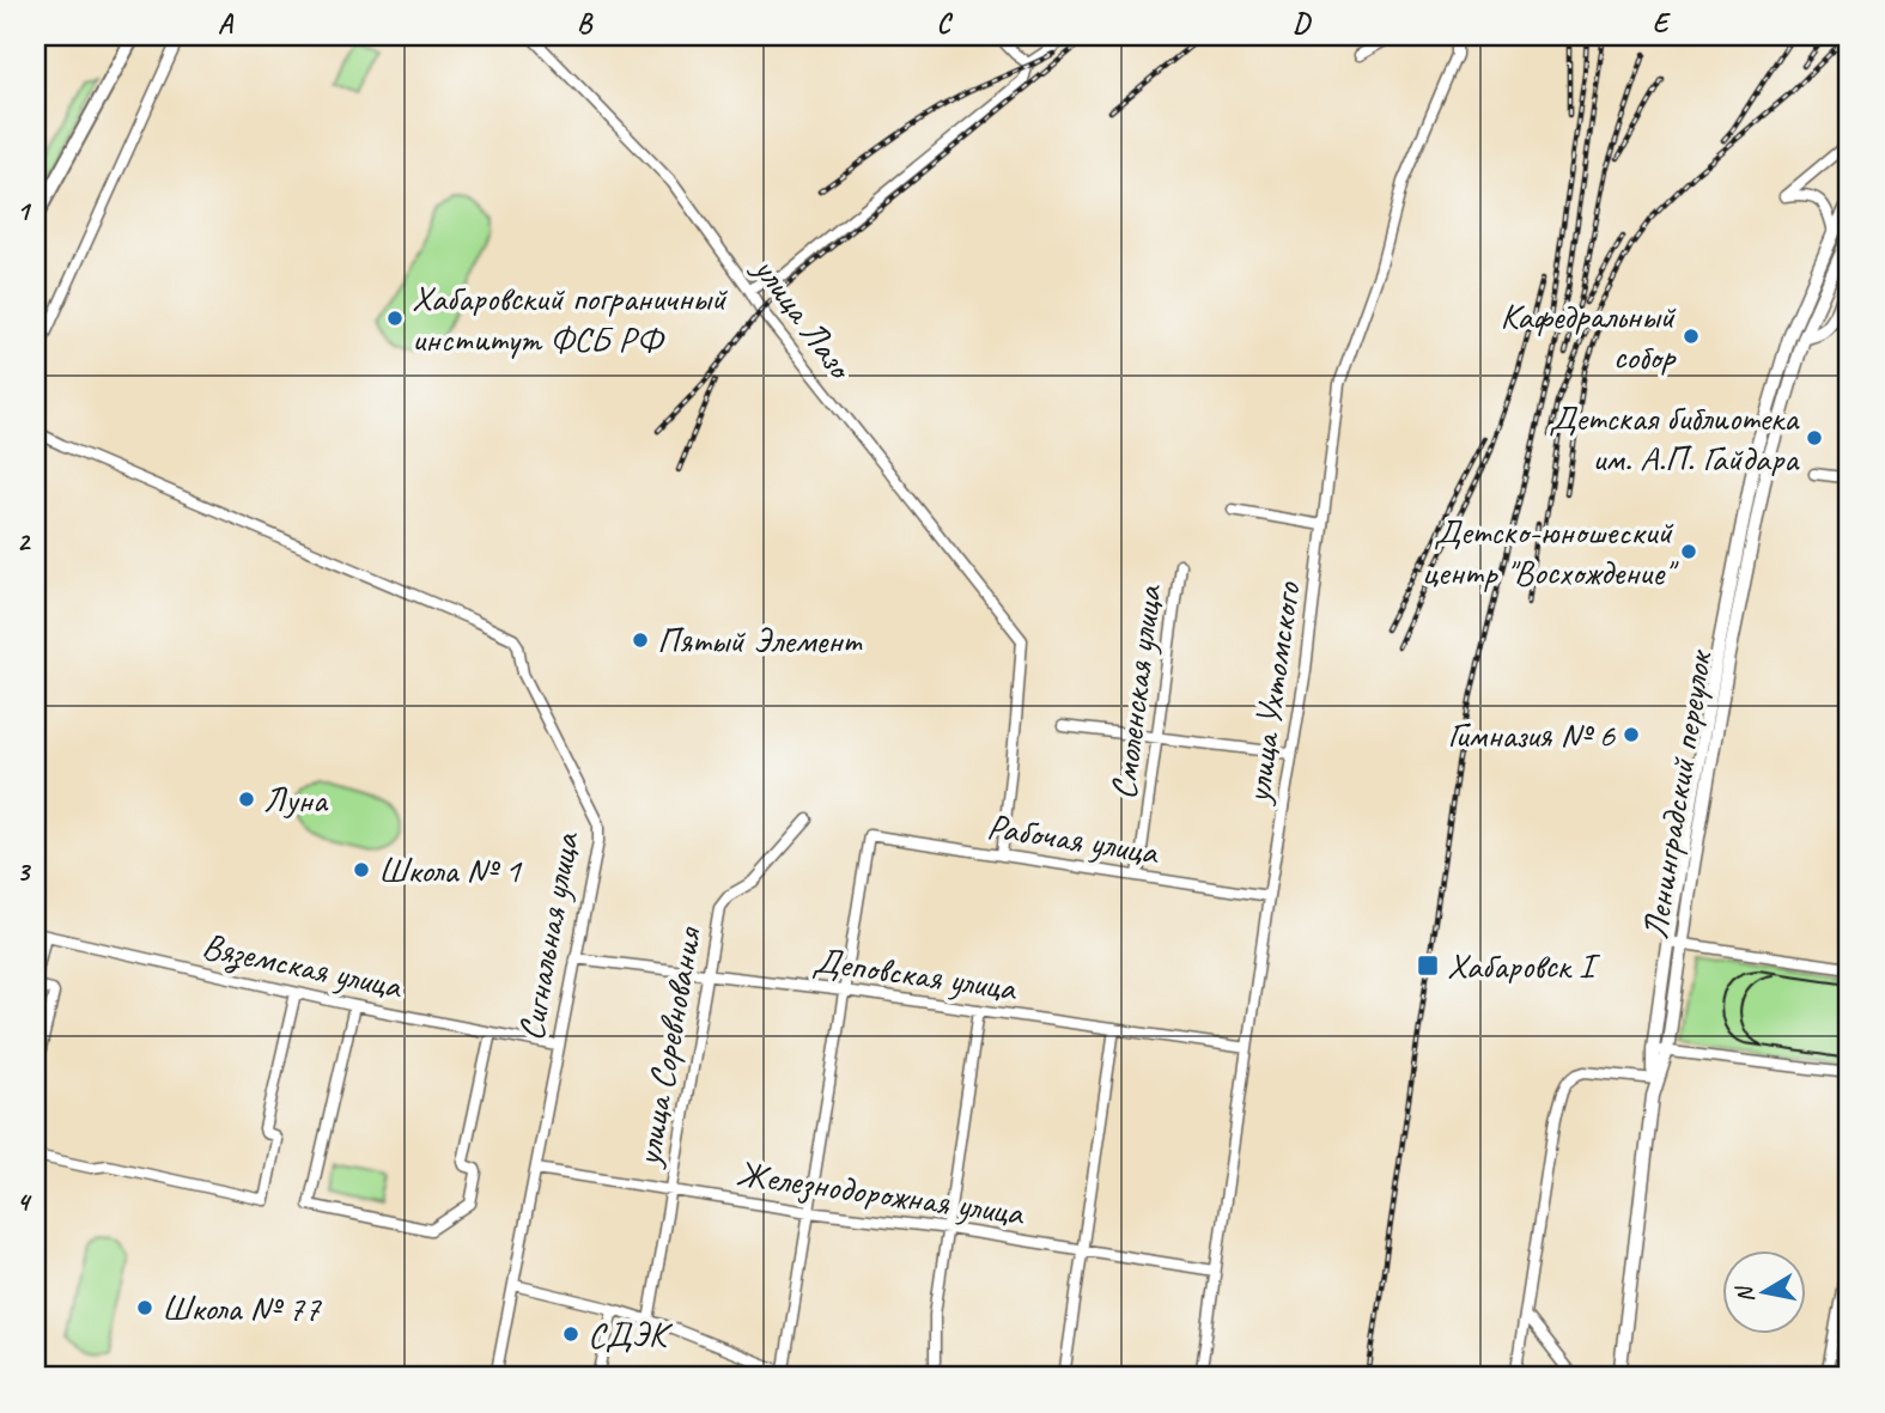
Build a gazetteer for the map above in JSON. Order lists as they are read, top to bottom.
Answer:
{
  "streets": {
    "main road": ["Ленинградский переулок"],
    "street": [
      "улица Лазо",
      "Смоленская улица",
      "улица Ухтомского",
      "Рабочая улица",
      "Сигнальная улица",
      "Вяземская улица",
      "Деповская улица",
      "улица Соревнования",
      "Железнодорожная улица"
    ]
  },
  "crossings": [
    ["улица Лазо", "Рабочая улица"],
    ["Смоленская улица", "Рабочая улица"],
    ["улица Ухтомского", "Рабочая улица"],
    ["улица Ухтомского", "Деповская улица"],
    ["улица Ухтомского", "Железнодорожная улица"],
    ["Рабочая улица", "Деповская улица"],
    ["Сигнальная улица", "Вяземская улица"],
    ["Сигнальная улица", "Деповская улица"],
    ["Сигнальная улица", "Железнодорожная улица"],
    ["Деповская улица", "улица Соревнования"],
    ["улица Соревнования", "Железнодорожная улица"]
  ],
  "places": {
    "other": [
      "Хабаровский пограничный институт ФСБ РФ",
      "Кафедральный собор",
      "Детская библиотека им. А.П. Гайдара",
      "Детско-юношеский центр \"Восхождение\"",
      "Пятый Элемент",
      "Гимназия № 6",
      "Луна",
      "Школа № 1",
      "Школа № 77",
      "СДЭК"
    ],
    "transit": ["Хабаровск I"]
  },
  "north": "left",
  "grid": {
    "columns": [
      "A",
      "B",
      "C",
      "D",
      "E"
    ],
    "rows": [
      "1",
      "2",
      "3",
      "4"
    ]
  }
}
